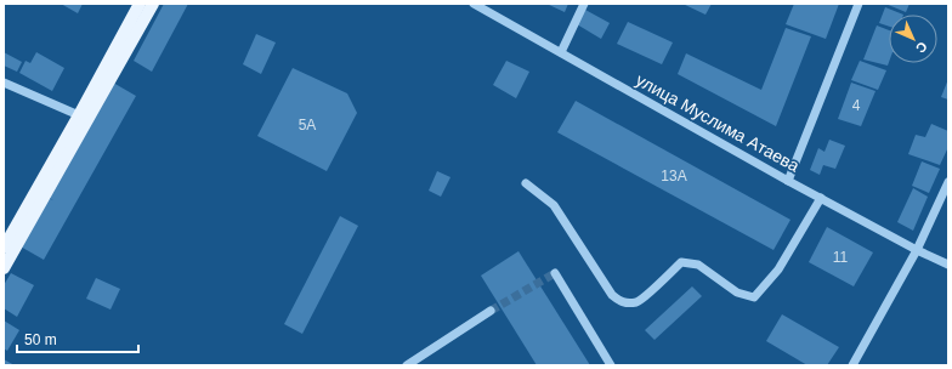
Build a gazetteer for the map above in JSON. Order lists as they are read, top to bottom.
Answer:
{
  "streets": {
    "street": ["улица Муслима Атаева"]
  },
  "house_numbers": [
    "4",
    "5А",
    "13А",
    "11"
  ],
  "scale_bar": "50 m",
  "north": "bottom right"
}
